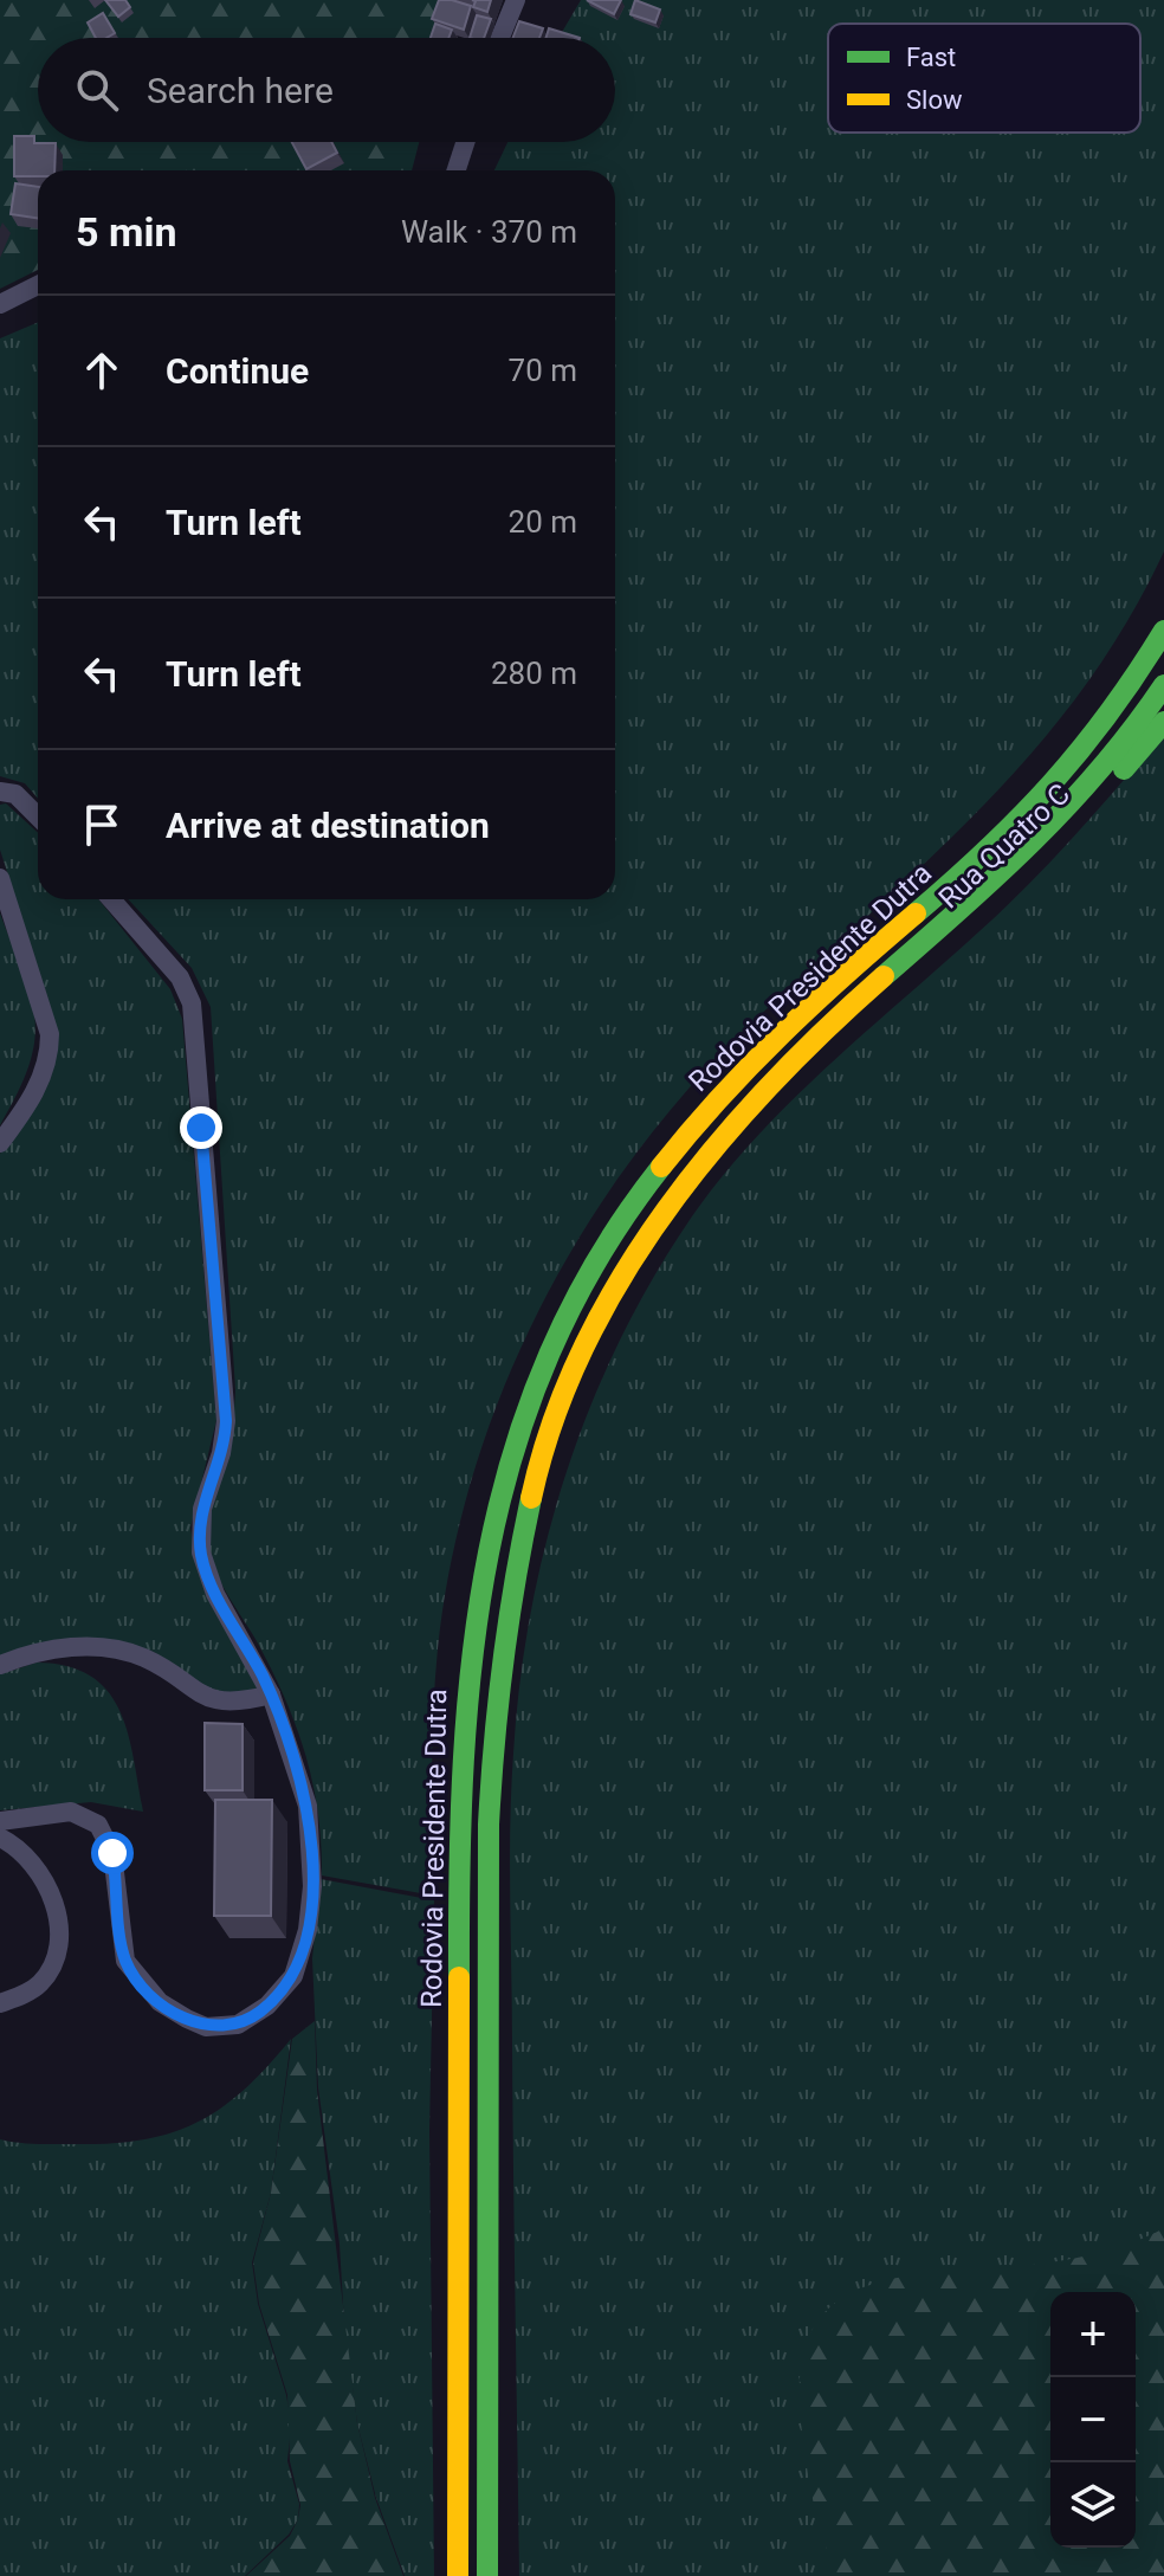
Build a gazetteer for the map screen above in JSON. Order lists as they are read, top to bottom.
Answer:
{
  "streets": {
    "main road": ["Rua Quatro C", "Rodovia Presidente Dutra"]
  },
  "crossings": [
    ["Rua Quatro C", "Rodovia Presidente Dutra"]
  ],
  "legend": ["Fast", "Slow"],
  "page": {
    "search": "Search here",
    "heading": ["5 min", "Walk · 370 m"],
    "list": [
      ["Continue", "70 m"],
      ["Turn left", "20 m"],
      ["Turn left", "280 m"],
      "Arrive at destination"
    ],
    "map_buttons": ["+", "−"]
  }
}
